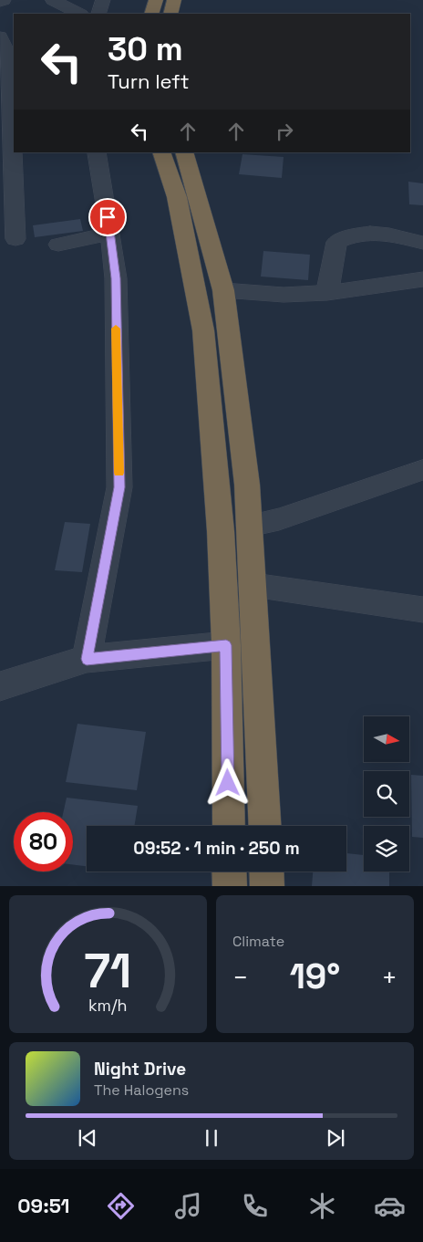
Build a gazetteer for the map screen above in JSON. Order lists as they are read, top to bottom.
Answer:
{
  "north": "right",
  "page": {
    "turn": ["30 m", "Turn left"],
    "limit": "80",
    "trip": "09:52 · 1 min · 250 m",
    "tile": "Climate",
    "heat": ["−", "19°", "+"],
    "song": ["Night Drive", "The Halogens"],
    "tabs": "09:51",
    "gauge": ["71", "km/h"]
  }
}
